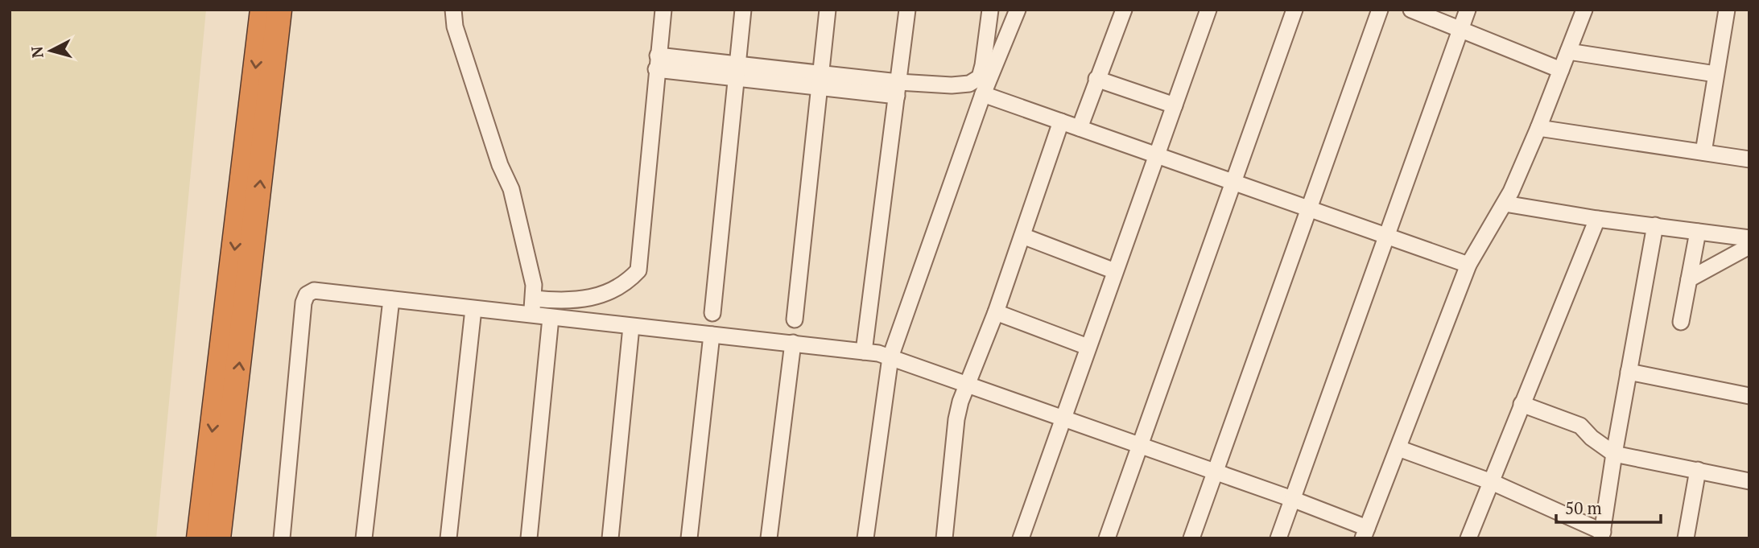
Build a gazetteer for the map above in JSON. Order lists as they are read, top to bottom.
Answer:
{
  "scale_bar": "50 m",
  "north": "left"
}
